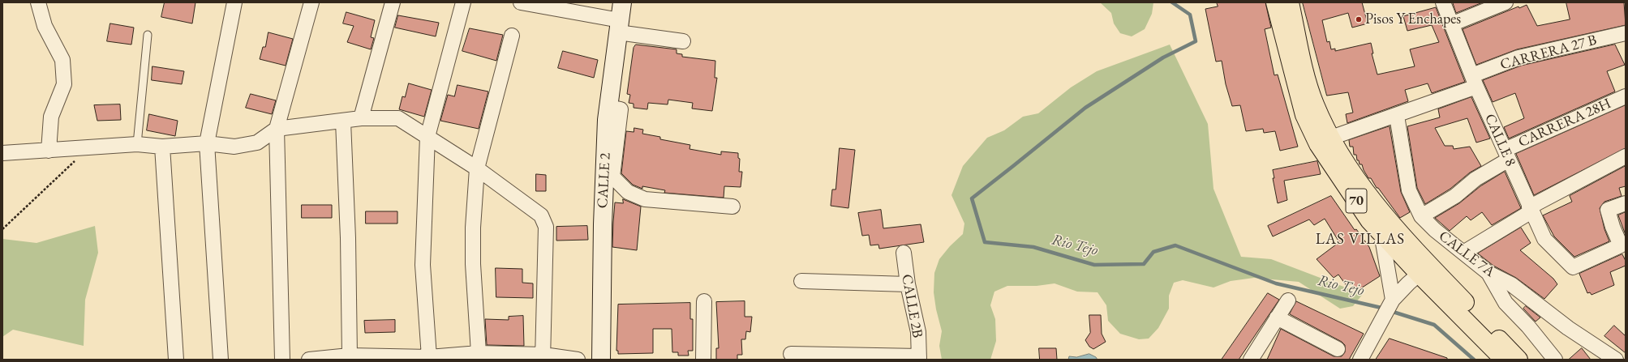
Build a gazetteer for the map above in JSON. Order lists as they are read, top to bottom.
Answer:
{
  "streets": {
    "main road": ["70"],
    "street": [
      "CARRERA 27 B",
      "CARRERA 28H",
      "CALLE 8",
      "CALLE 2",
      "CALLE 7A",
      "CALLE 2B"
    ]
  },
  "crossings": [
    ["CARRERA 27 B", "CALLE 8"],
    ["CARRERA 27 B", "70"],
    ["CARRERA 27 B", "CALLE 7A"],
    ["CARRERA 28H", "CALLE 8"],
    ["CARRERA 28H", "CALLE 7A"]
  ],
  "districts": ["LAS VILLAS"],
  "water": ["Rio Tejo"],
  "places": ["Pisos Y Enchapes"]
}
